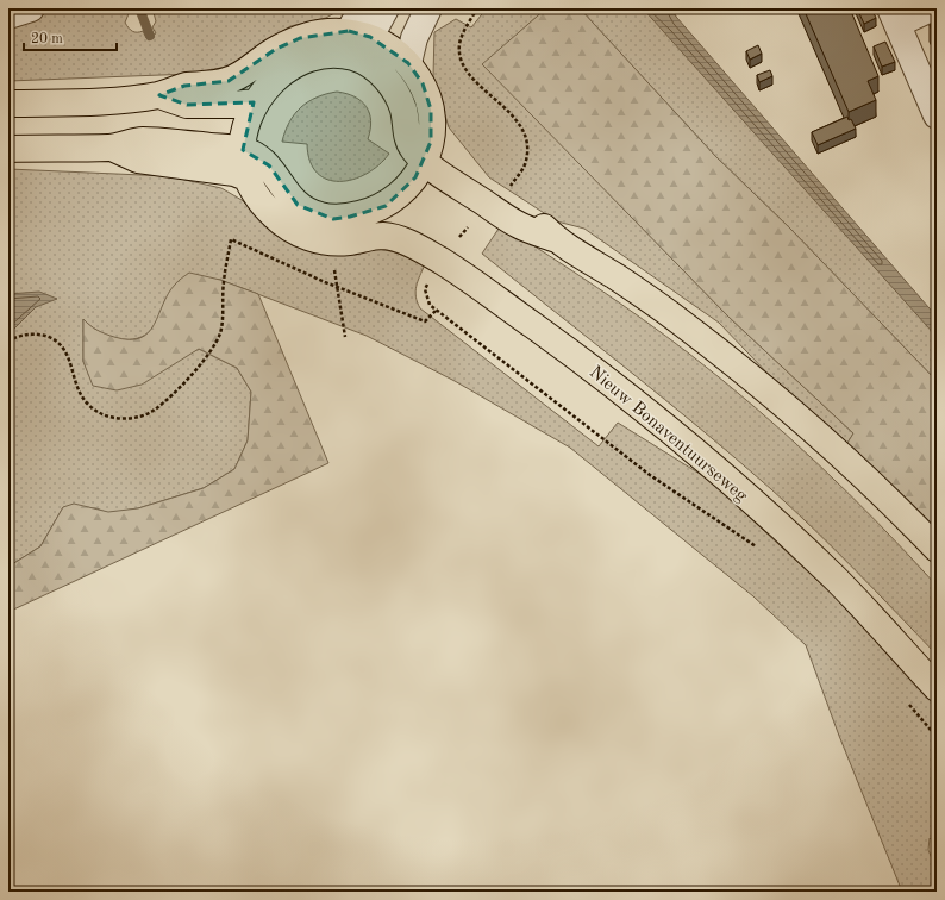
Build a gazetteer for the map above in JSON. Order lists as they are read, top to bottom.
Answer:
{
  "streets": {
    "main road": ["Nieuw Bonaventuurseweg"]
  },
  "scale_bar": "20 m"
}
